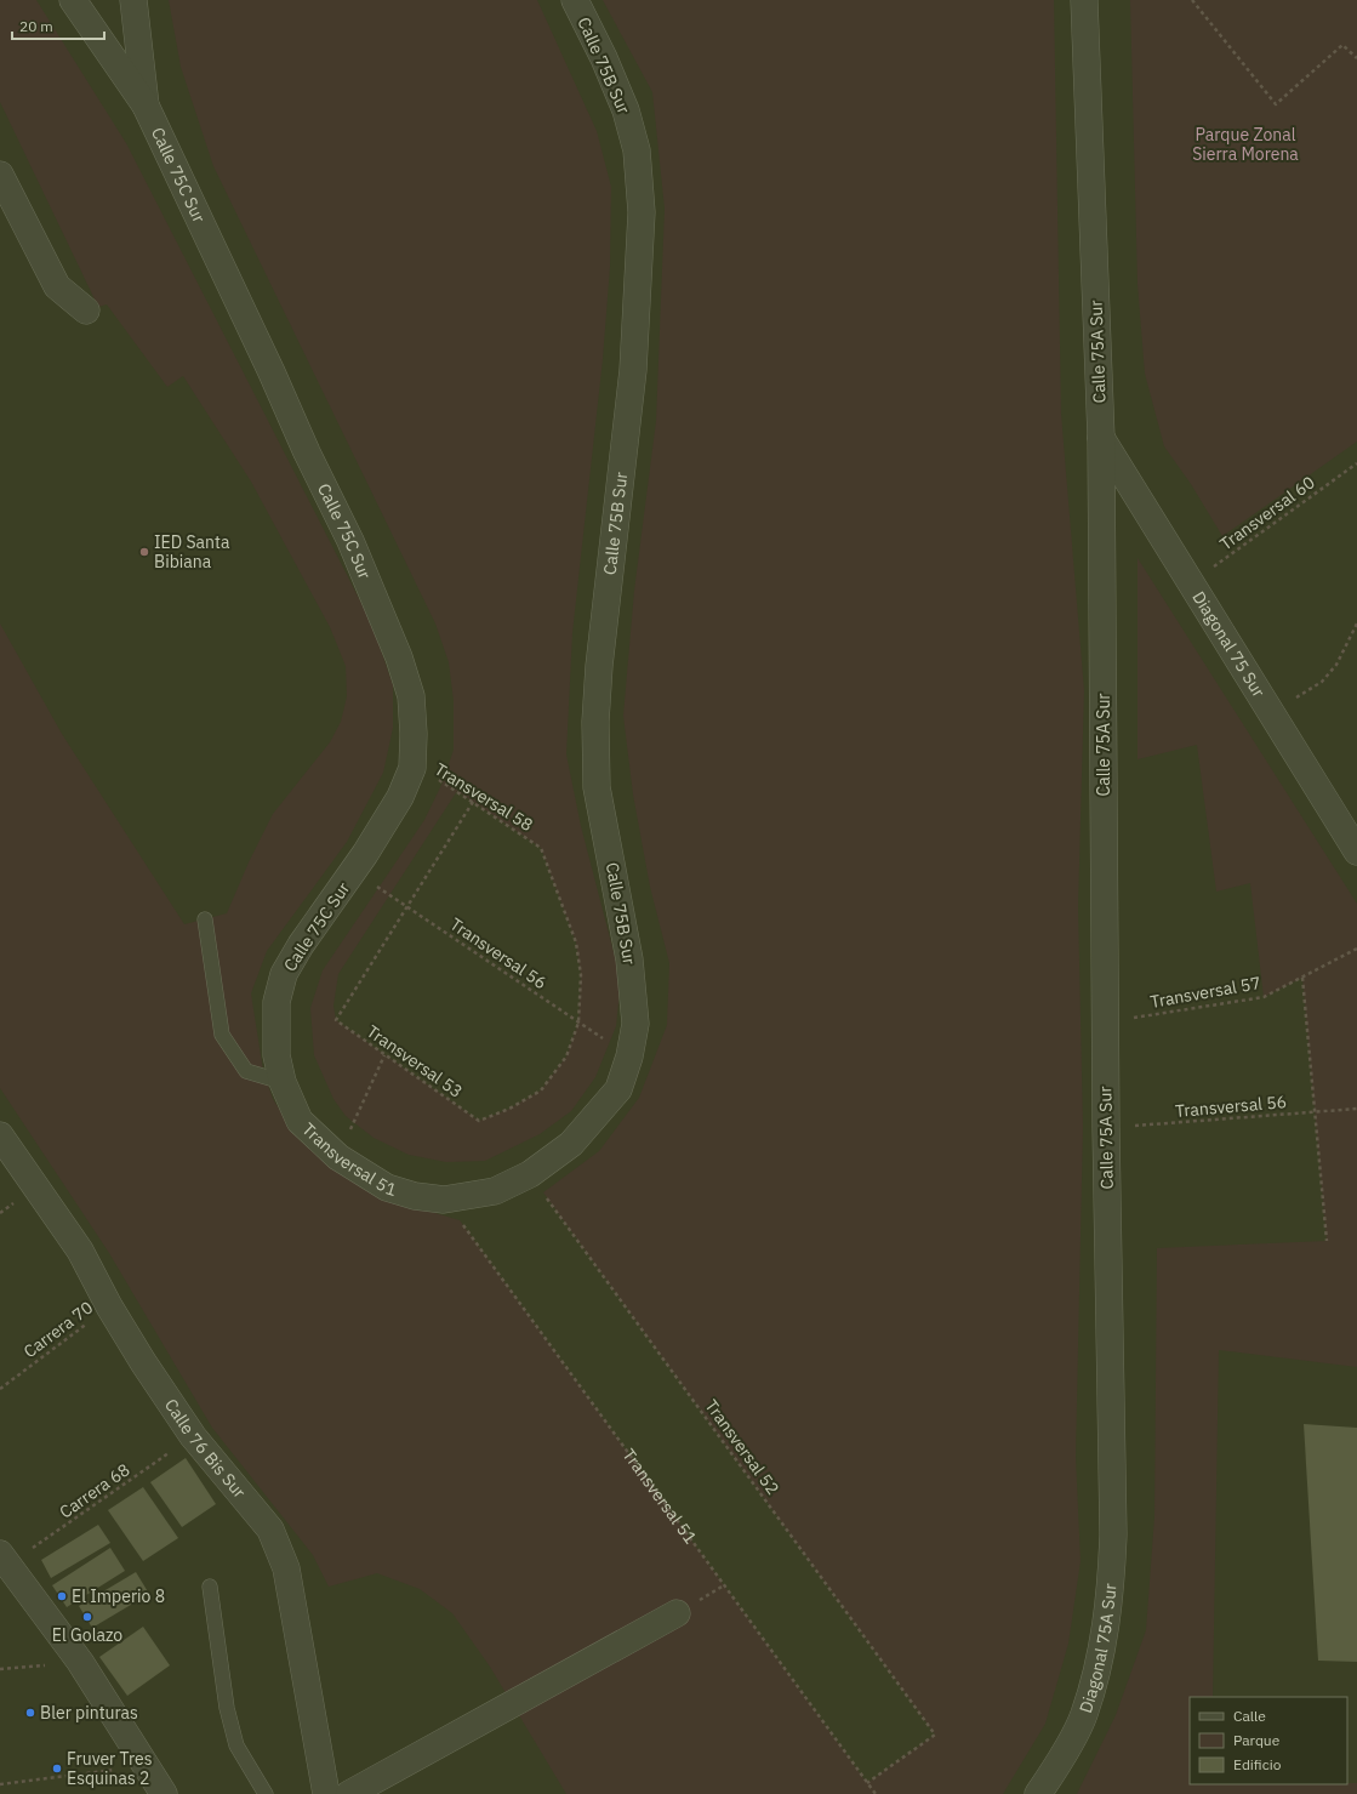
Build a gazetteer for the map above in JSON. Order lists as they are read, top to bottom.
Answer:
{
  "streets": {
    "street": [
      "Calle 75B Sur",
      "Calle 75C Sur",
      "Calle 75A Sur",
      "Diagonal 75 Sur",
      "Transversal 51",
      "Calle 76 Bis Sur",
      "Diagonal 75A Sur"
    ],
    "path": [
      "Transversal 60",
      "Transversal 58",
      "Transversal 56",
      "Transversal 57",
      "Transversal 53",
      "Carrera 70",
      "Transversal 52",
      "Carrera 68"
    ]
  },
  "crossings": [
    ["Calle 75B Sur", "Transversal 56"],
    ["Calle 75B Sur", "Transversal 51"],
    ["Calle 75C Sur", "Transversal 58"],
    ["Calle 75C Sur", "Transversal 56"],
    ["Calle 75C Sur", "Transversal 51"],
    ["Calle 75A Sur", "Diagonal 75 Sur"],
    ["Calle 75A Sur", "Transversal 56"],
    ["Calle 75A Sur", "Transversal 57"],
    ["Calle 75A Sur", "Diagonal 75A Sur"],
    ["Transversal 60", "Diagonal 75 Sur"],
    ["Transversal 58", "Transversal 56"],
    ["Transversal 58", "Transversal 53"],
    ["Transversal 56", "Transversal 53"],
    ["Transversal 56", "Transversal 51"],
    ["Transversal 51", "Transversal 52"],
    ["Carrera 70", "Calle 76 Bis Sur"],
    ["Calle 76 Bis Sur", "Carrera 68"]
  ],
  "parks": ["Parque Zonal Sierra Morena"],
  "places": [
    "IED Santa Bibiana",
    "El Imperio 8",
    "El Golazo",
    "Bler pinturas",
    "Fruver Tres Esquinas 2"
  ],
  "legend": ["Calle", "Parque", "Edificio"],
  "scale_bar": "20 m"
}
